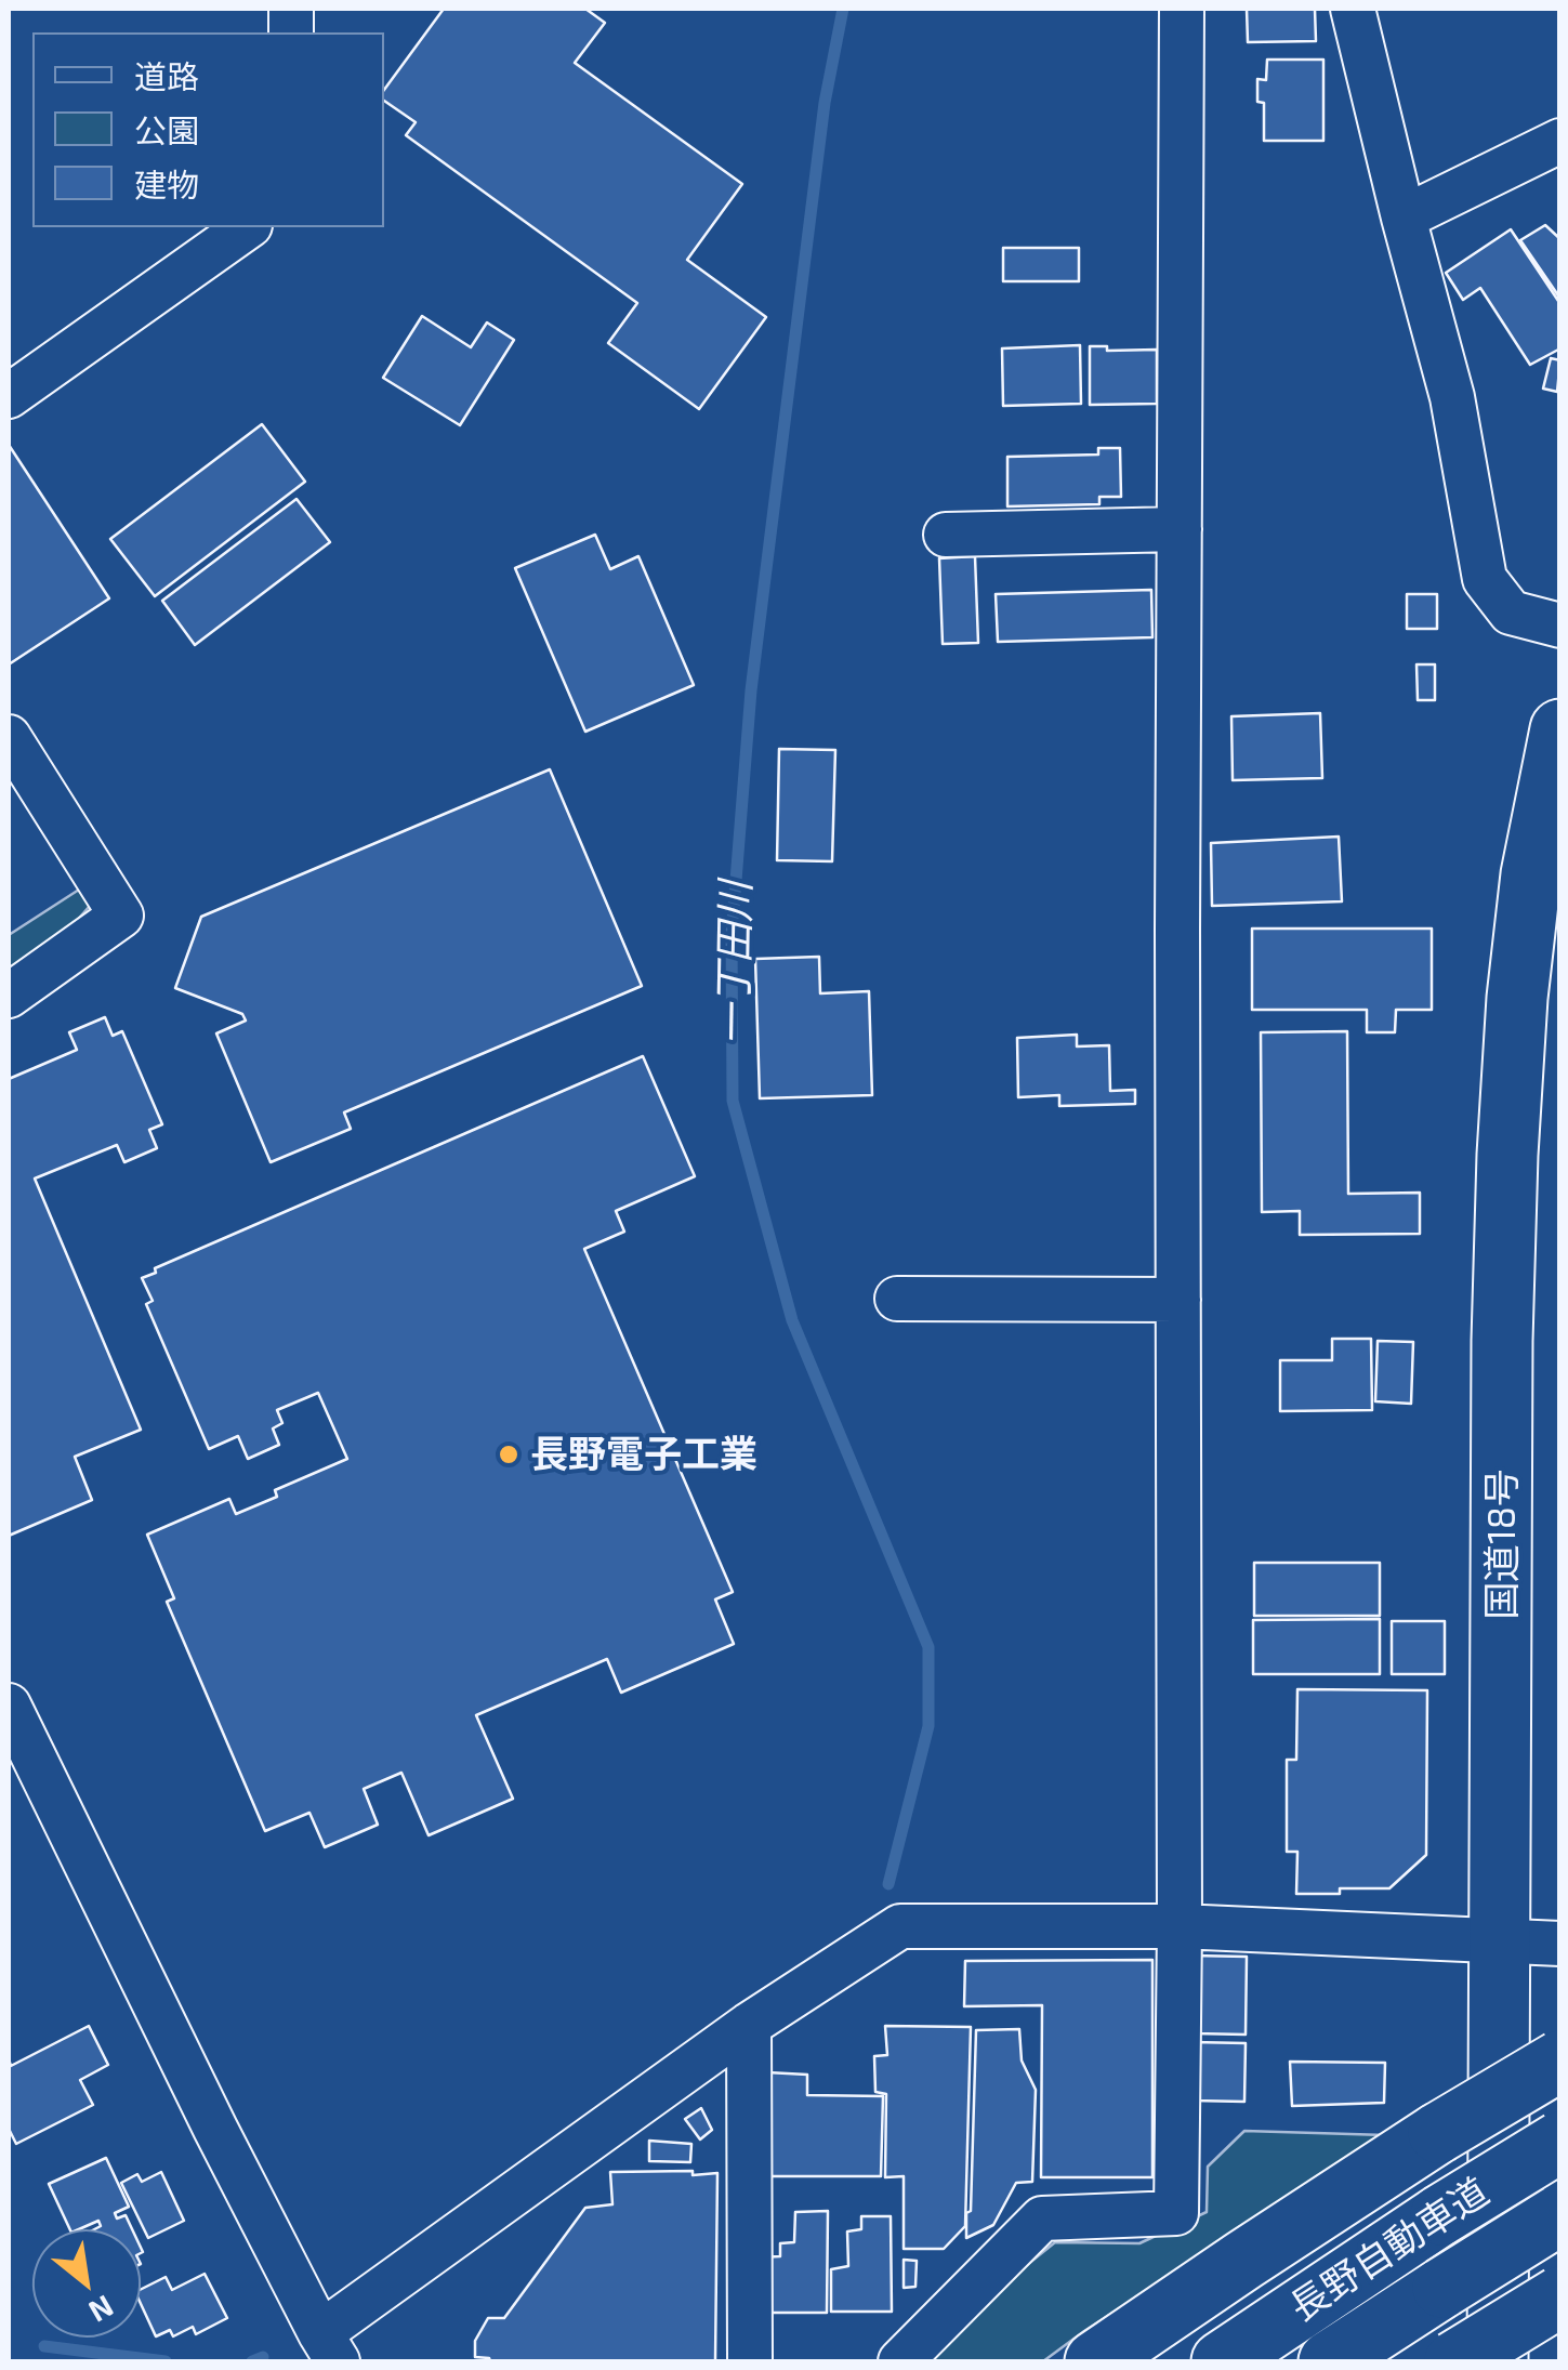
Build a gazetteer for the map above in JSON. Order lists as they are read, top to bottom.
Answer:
{
  "streets": {
    "highway": ["国道18号", "長野自動車道"]
  },
  "water": ["一丁田川"],
  "places": ["長野電子工業"],
  "legend": ["道路", "公園", "建物"],
  "north": "bottom right"
}
